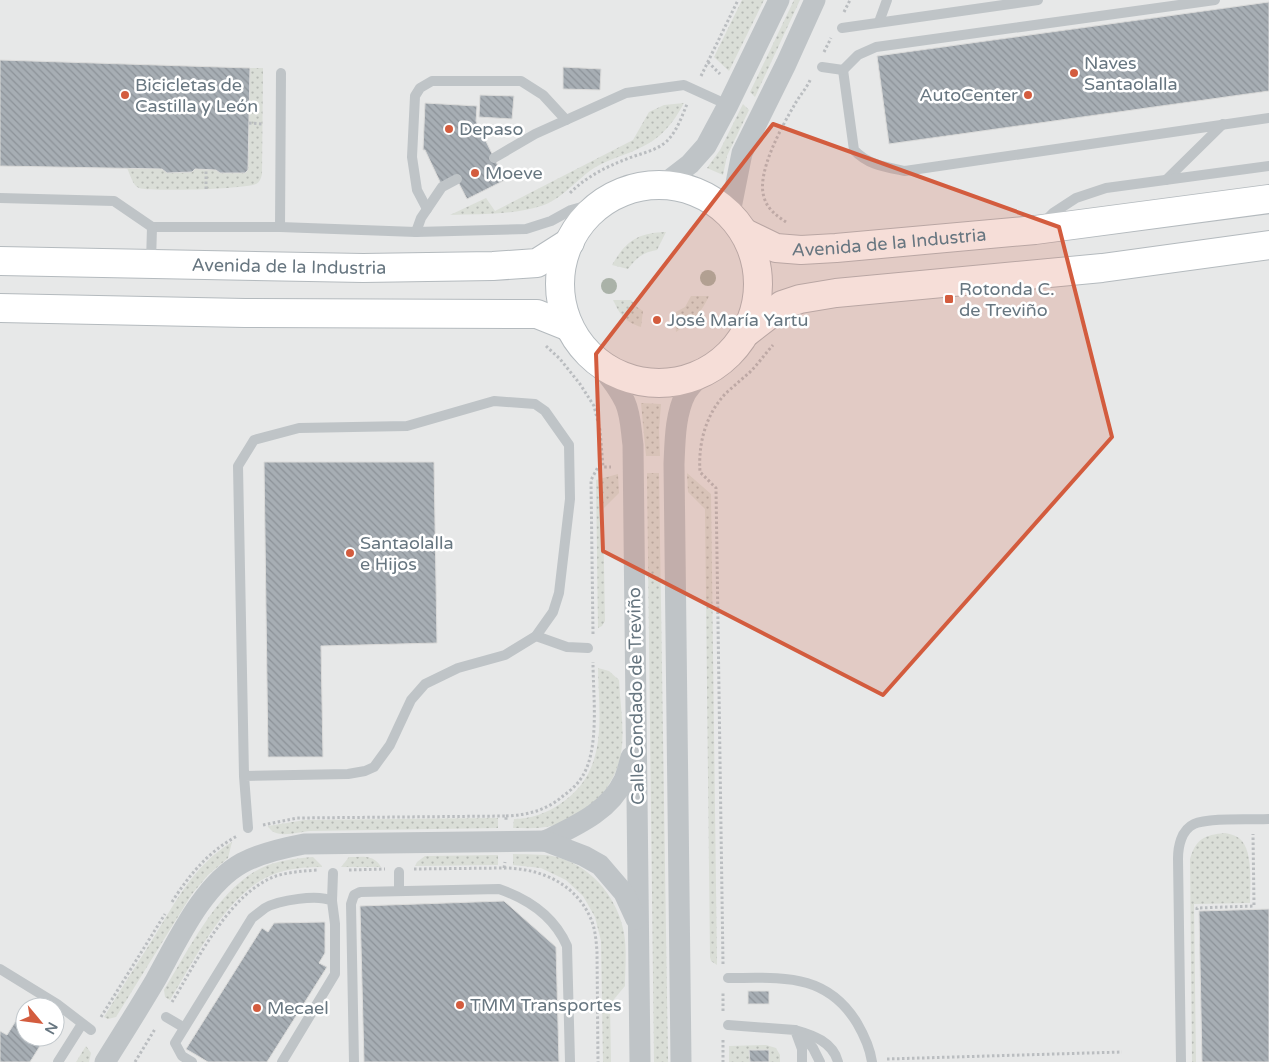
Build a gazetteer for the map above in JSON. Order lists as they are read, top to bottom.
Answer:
{
  "streets": {
    "main road": ["Avenida de la Industria"],
    "street": ["Calle Condado de Treviño"]
  },
  "places": {
    "other": [
      "Naves Santaolalla",
      "Bicicletas de Castilla y León",
      "AutoCenter",
      "Depaso",
      "Moeve",
      "José María Yartu",
      "Santaolalla e Hijos",
      "TMM Transportes",
      "Mecael"
    ],
    "transit": ["Rotonda C. de Treviño"]
  },
  "north": "bottom right"
}
